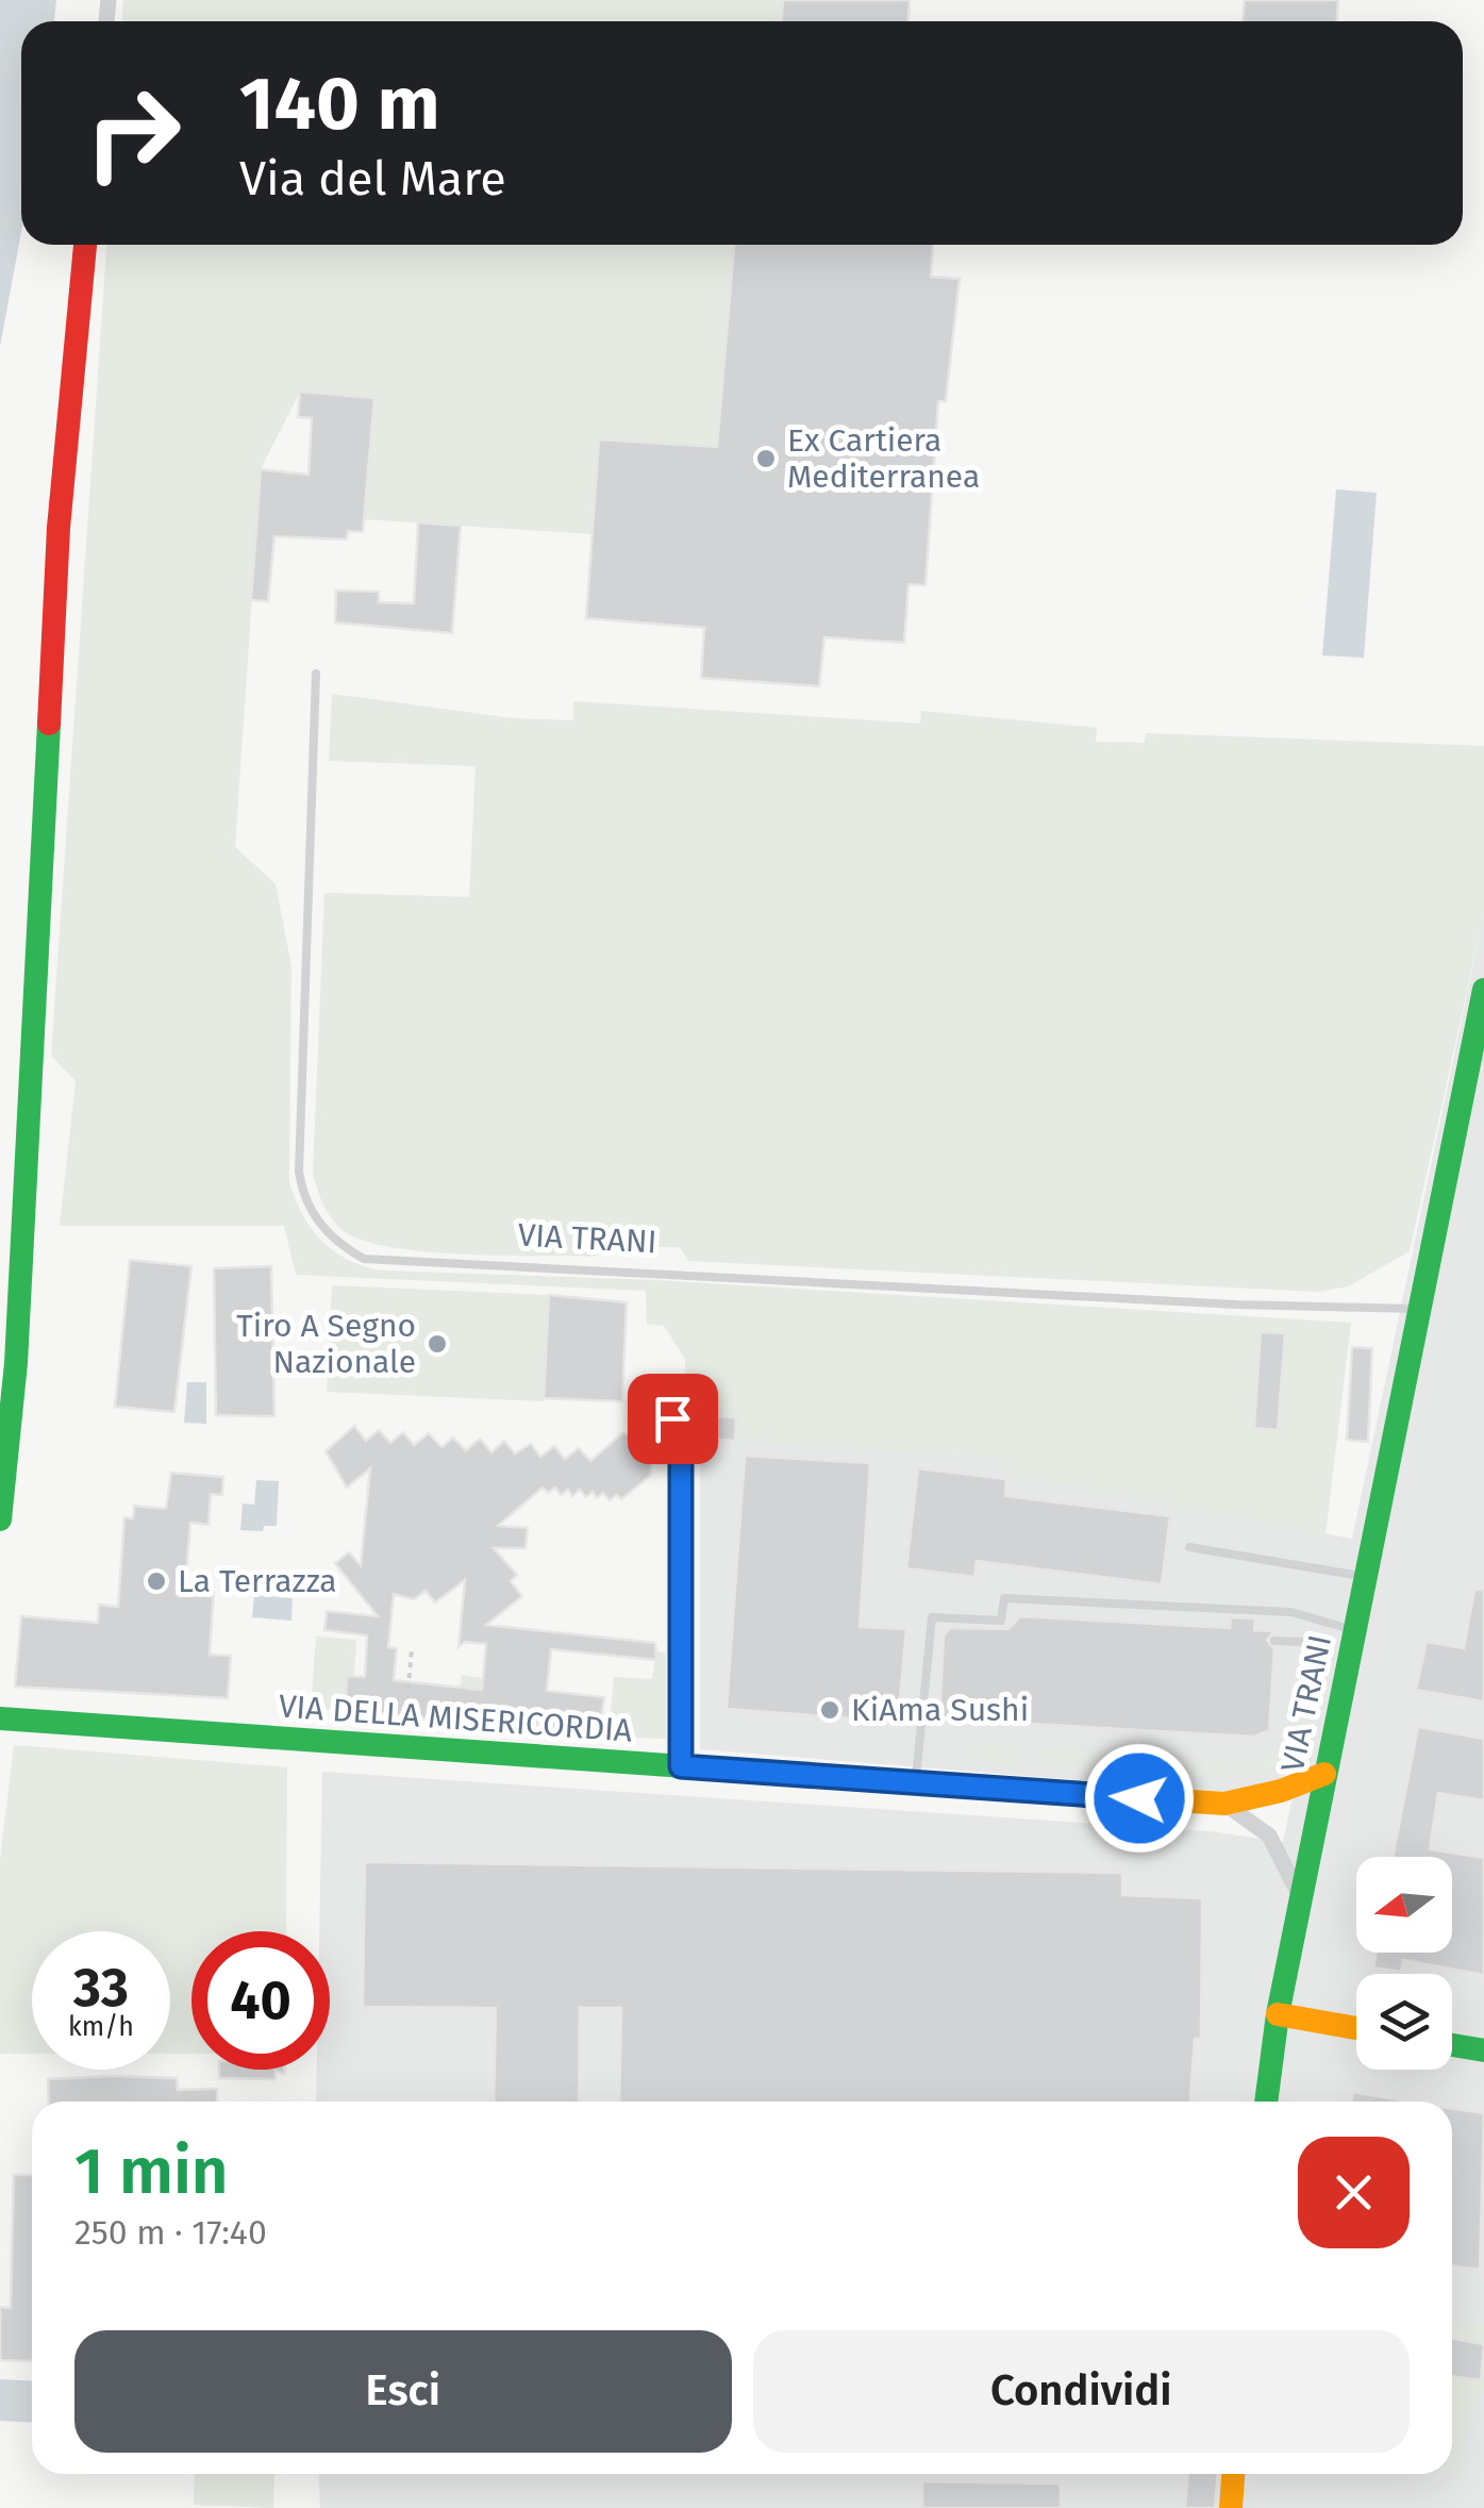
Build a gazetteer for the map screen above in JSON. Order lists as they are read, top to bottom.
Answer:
{
  "streets": {
    "street": ["VIA TRANI", "VIA DELLA MISERICORDIA"]
  },
  "crossings": [
    ["VIA TRANI", "VIA DELLA MISERICORDIA"]
  ],
  "places": [
    "Ex Cartiera Mediterranea",
    "Tiro A Segno Nazionale",
    "La Terrazza",
    "KiAma Sushi"
  ],
  "north": "left",
  "page": {
    "turn": ["140 m", "Via del Mare"],
    "speed": "33 km/h",
    "limit": "40",
    "heading": ["1 min", "250 m · 17:40"],
    "buttons": ["Esci", "Condividi"]
  }
}
